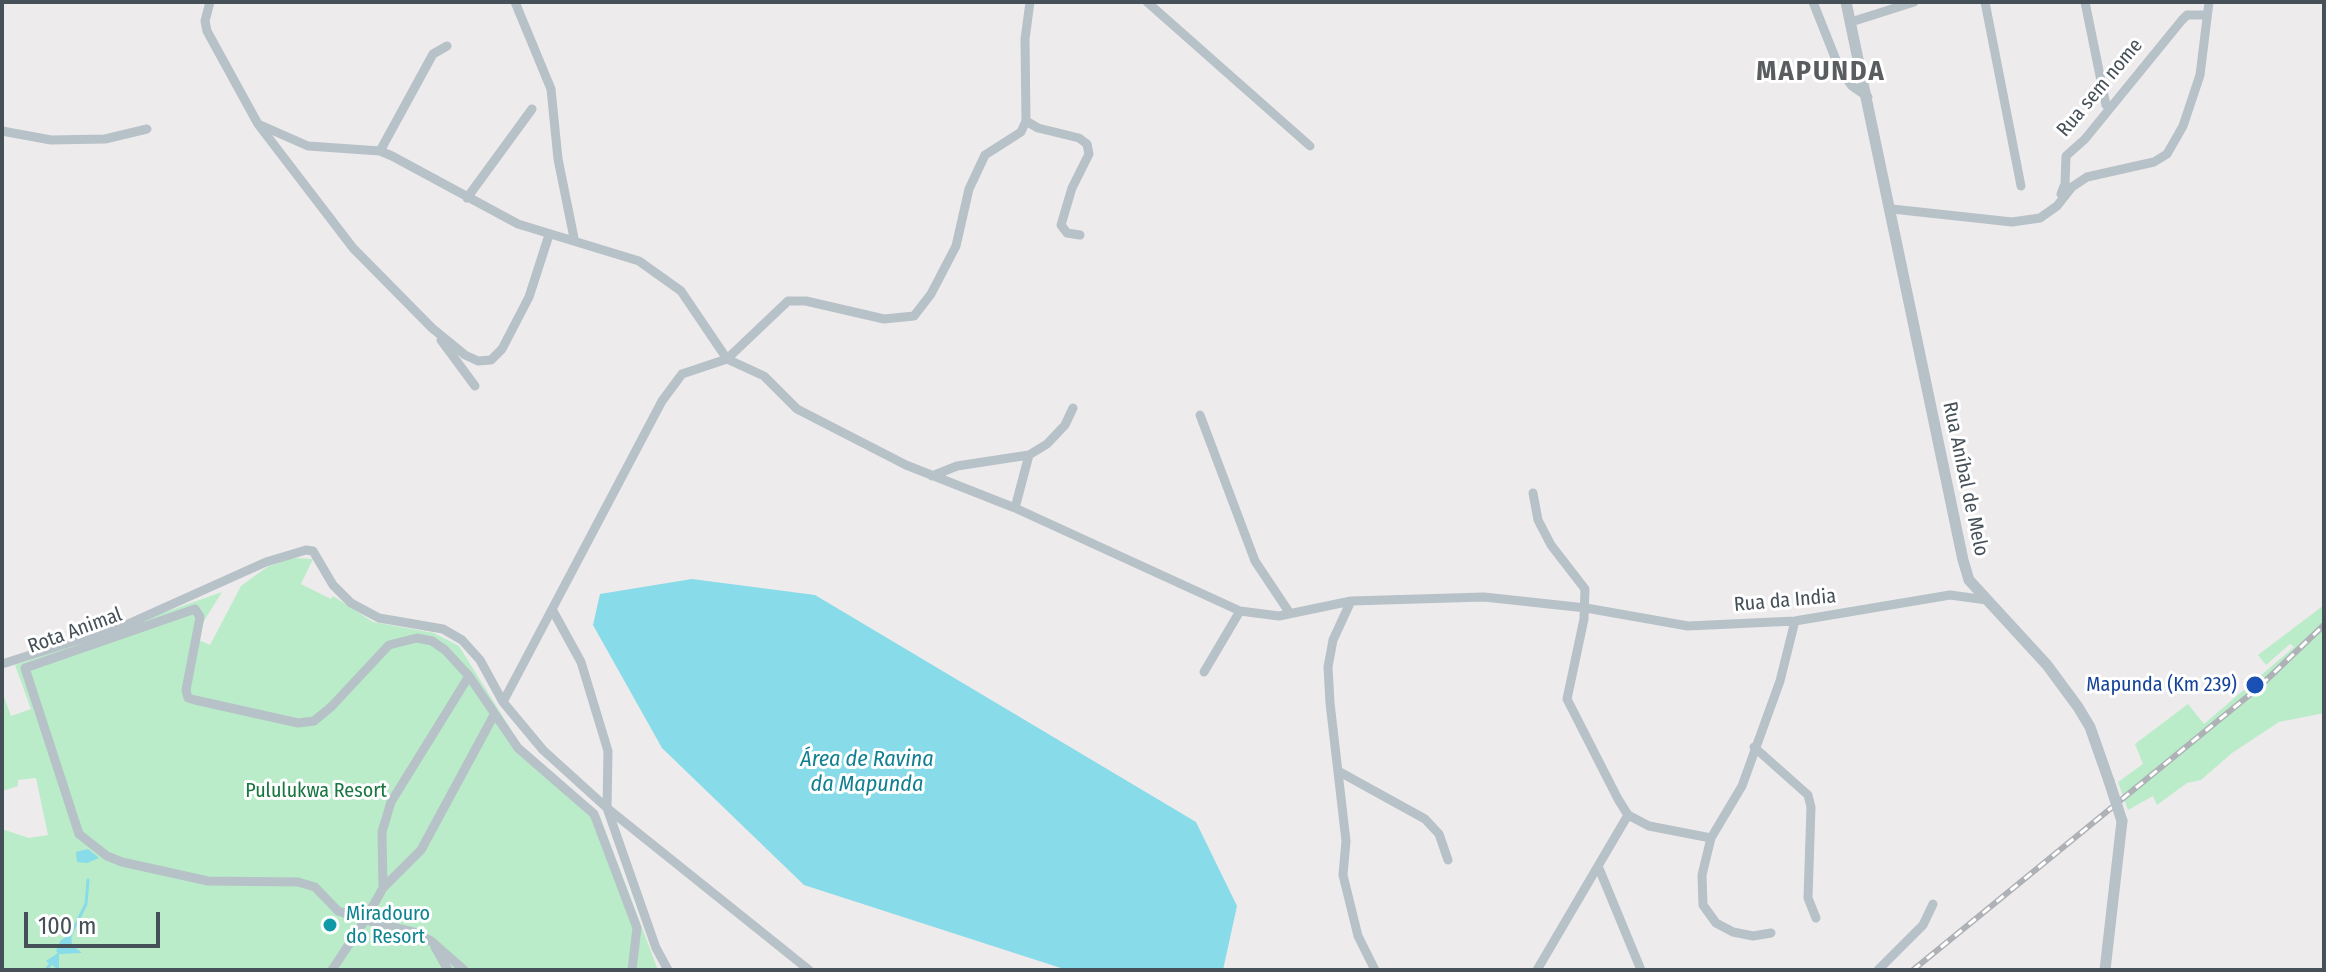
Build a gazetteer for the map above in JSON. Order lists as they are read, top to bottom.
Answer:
{
  "streets": {
    "street": [
      "Rua sem nome",
      "Rua Aníbal de Melo",
      "Rua da India",
      "Rota Animal"
    ]
  },
  "crossings": [
    ["Rua Aníbal de Melo", "Rua da India"]
  ],
  "districts": ["MAPUNDA"],
  "water": ["Área de Ravina da Mapunda"],
  "parks": ["Pululukwa Resort"],
  "places": ["Mapunda (Km 239)", "Miradouro do Resort"],
  "scale_bar": "100 m"
}
